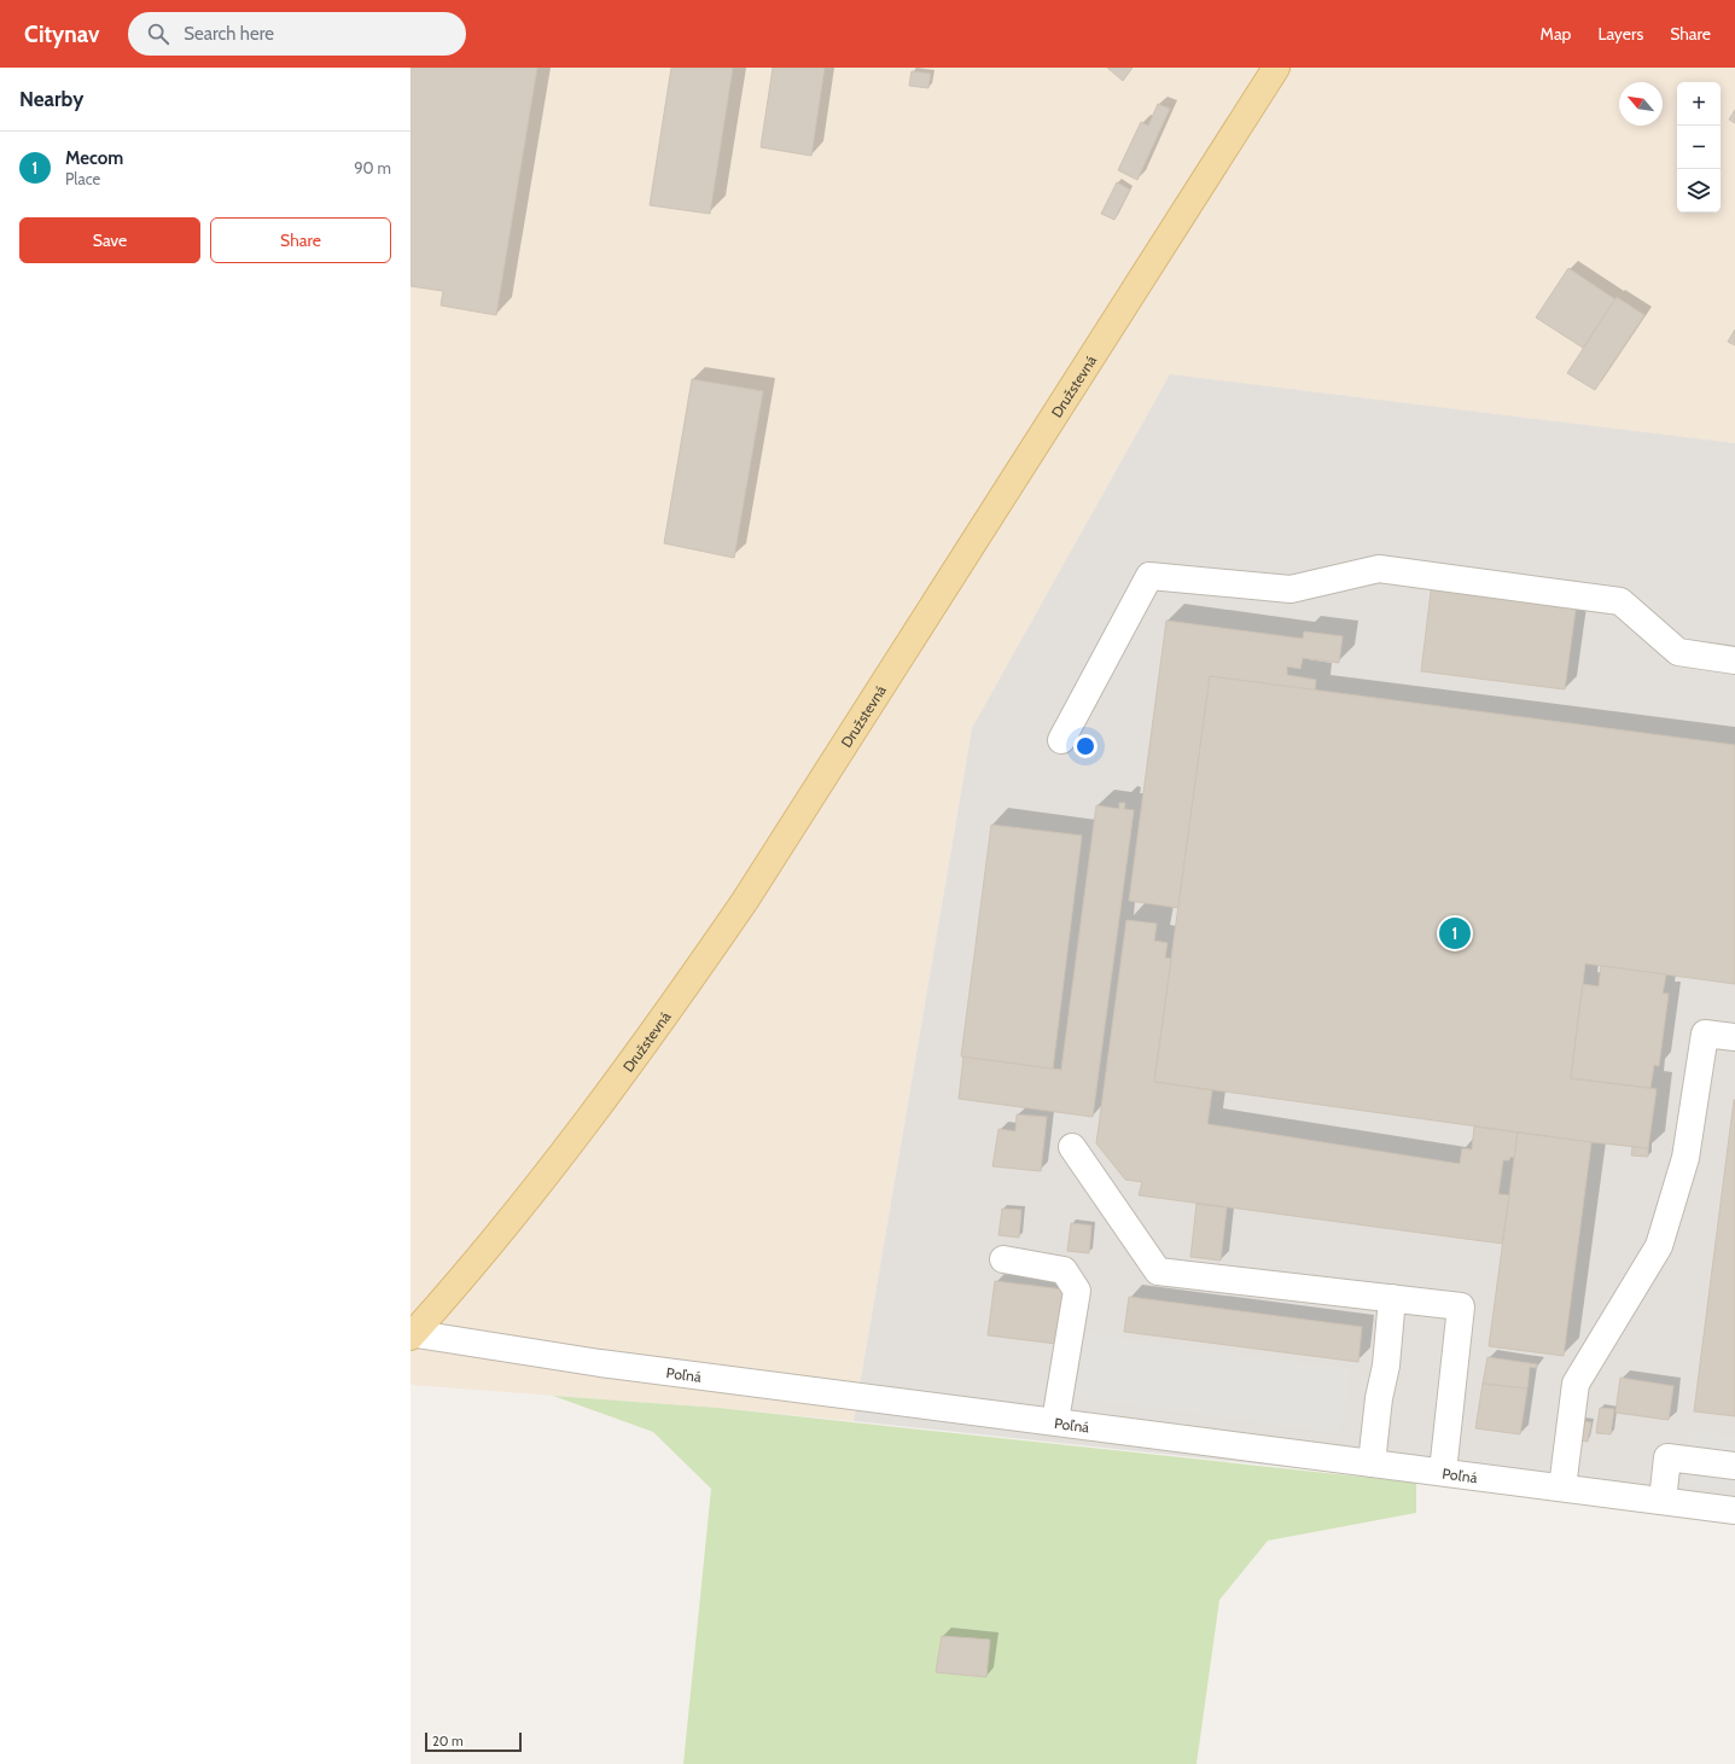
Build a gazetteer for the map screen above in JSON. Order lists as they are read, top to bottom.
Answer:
{
  "streets": {
    "main road": ["Družstevná"],
    "street": ["Poľná"]
  },
  "crossings": [
    ["Družstevná", "Poľná"]
  ],
  "scale_bar": "20 m",
  "north": "top left",
  "page": {
    "header": "Citynav",
    "search": "Search here",
    "nav": ["Map", "Layers", "Share"],
    "heading": "Nearby",
    "map_buttons": ["+", "−"],
    "list": [
      {
        "mark": "1",
        "name": "Mecom",
        "note": "Place",
        "value": "90 m"
      }
    ],
    "buttons": ["Save", "Share"],
    "pins": "1",
    "scale": "20 m"
  }
}
